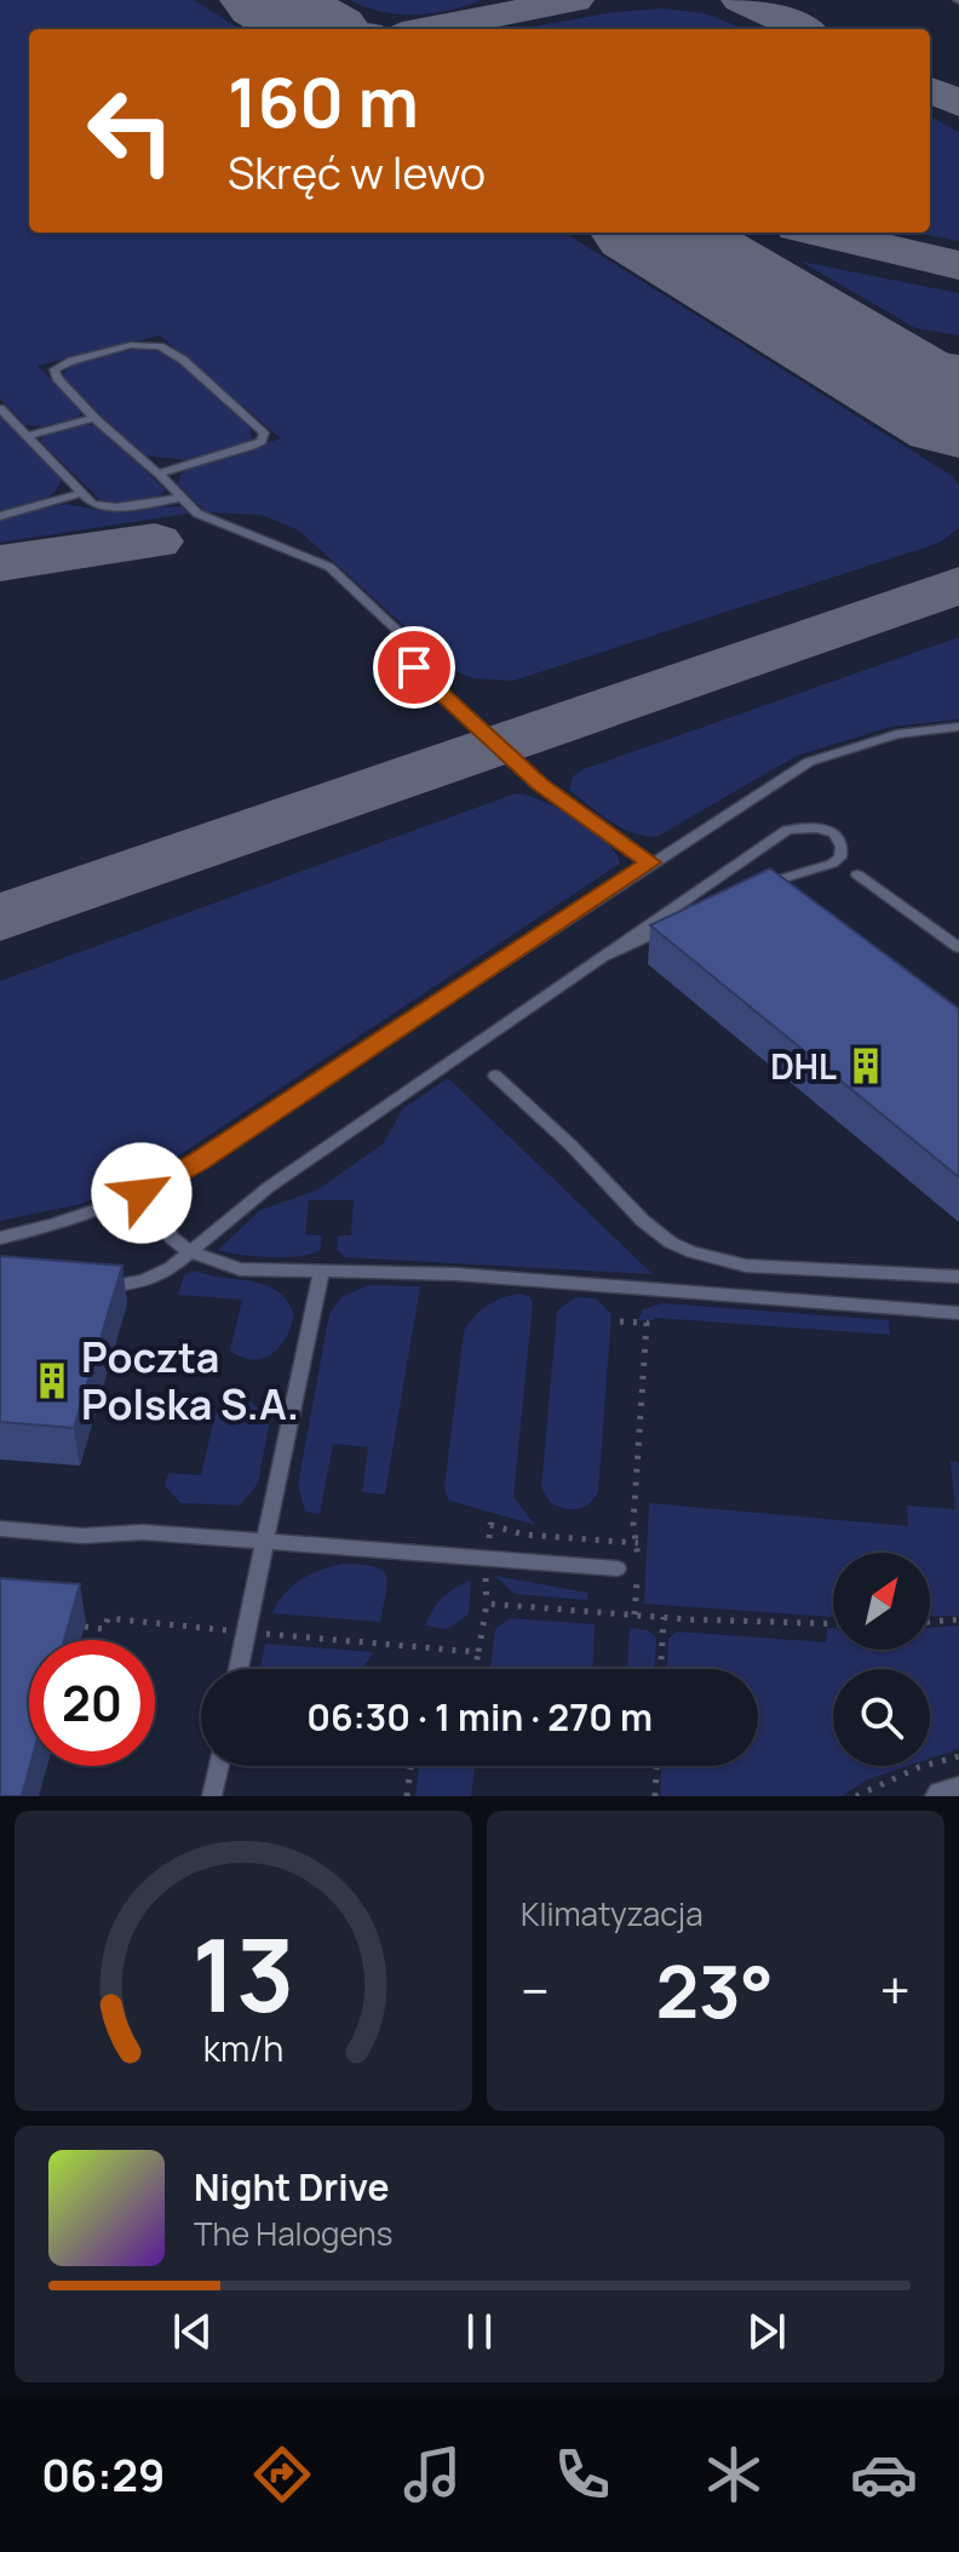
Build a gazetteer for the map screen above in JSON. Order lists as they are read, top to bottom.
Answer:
{
  "places": {
    "building": ["DHL", "Poczta Polska S.A."]
  },
  "north": "top right",
  "page": {
    "turn": ["160 m", "Skręć w lewo"],
    "limit": "20",
    "trip": "06:30 · 1 min · 270 m",
    "tile": "Klimatyzacja",
    "heat": ["−", "23°", "+"],
    "song": ["Night Drive", "The Halogens"],
    "tabs": "06:29",
    "gauge": ["13", "km/h"]
  }
}
